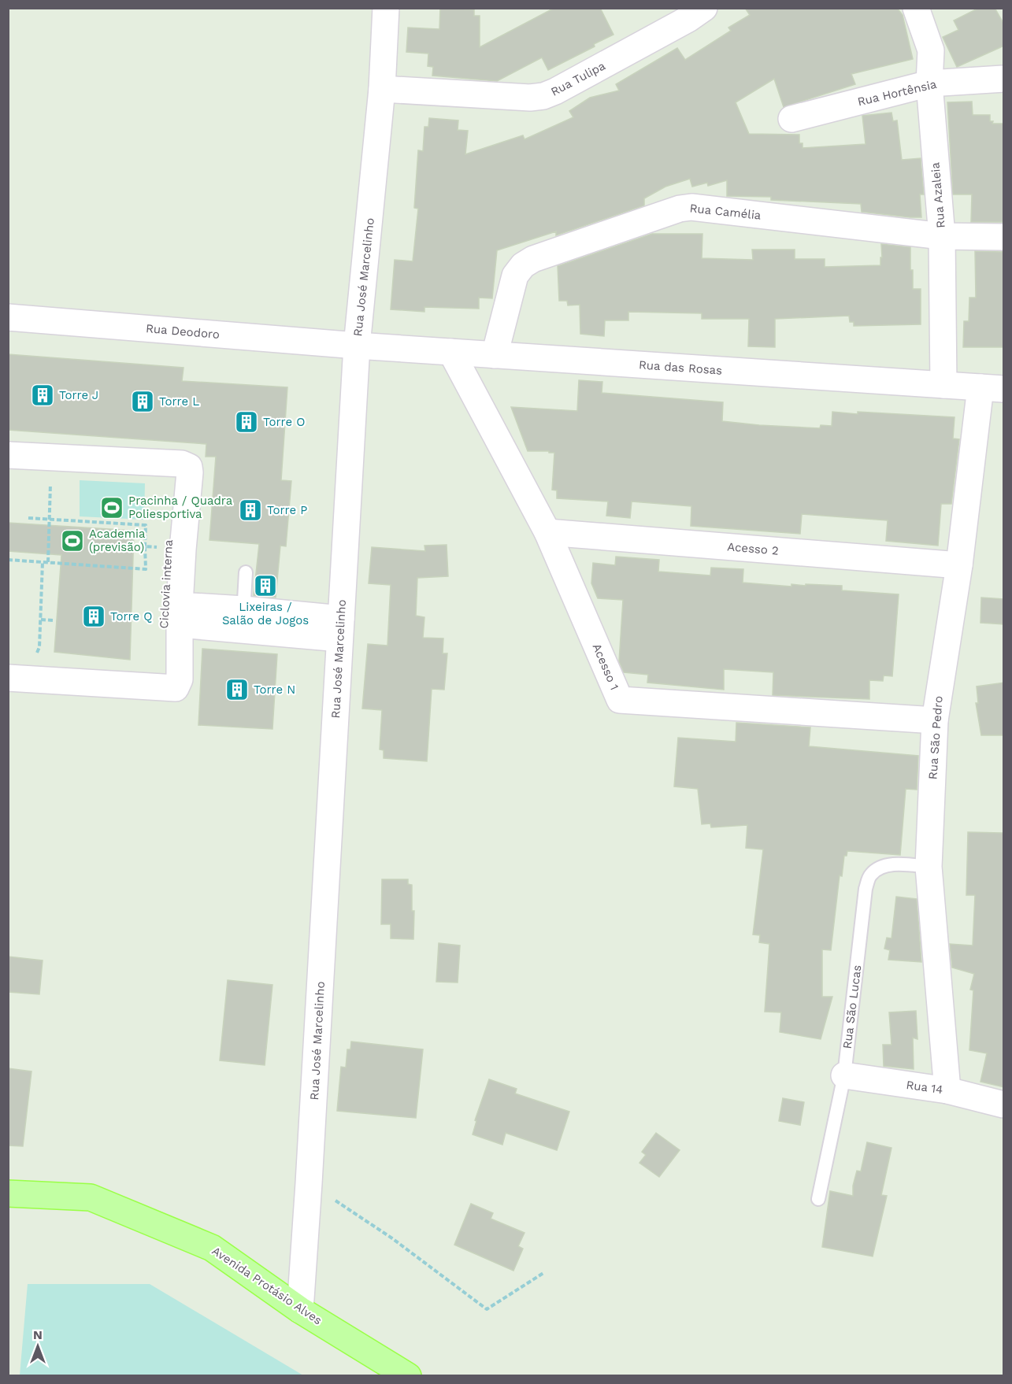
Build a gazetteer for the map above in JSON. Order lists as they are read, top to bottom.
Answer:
{
  "streets": {
    "main road": ["Avenida Protásio Alves"],
    "street": [
      "Rua Tulipa",
      "Rua Hortênsia",
      "Rua Azaleia",
      "Rua Camélia",
      "Rua José Marcelinho",
      "Rua Deodoro",
      "Rua das Rosas",
      "Acesso 2",
      "Acesso 1",
      "Rua São Pedro",
      "Rua 14"
    ],
    "lane": ["Rua São Lucas"]
  },
  "crossings": [
    ["Rua Tulipa", "Rua José Marcelinho"],
    ["Rua Hortênsia", "Rua Azaleia"],
    ["Rua Azaleia", "Rua Camélia"],
    ["Rua Azaleia", "Rua das Rosas"],
    ["Rua Camélia", "Rua das Rosas"],
    ["Rua José Marcelinho", "Rua Deodoro"],
    ["Rua José Marcelinho", "Rua das Rosas"],
    ["Rua José Marcelinho", "Avenida Protásio Alves"],
    ["Rua Deodoro", "Rua das Rosas"],
    ["Rua das Rosas", "Acesso 1"],
    ["Rua das Rosas", "Rua São Pedro"],
    ["Acesso 2", "Acesso 1"],
    ["Acesso 2", "Rua São Pedro"],
    ["Acesso 1", "Rua São Pedro"],
    ["Rua São Pedro", "Rua São Lucas"],
    ["Rua São Pedro", "Rua 14"],
    ["Rua São Lucas", "Rua 14"]
  ],
  "places": {
    "building": [
      "Torre J",
      "Torre L",
      "Torre O",
      "Torre P",
      "Lixeiras / Salão de Jogos",
      "Torre Q",
      "Torre N"
    ],
    "sports": ["Pracinha / Quadra Poliesportiva", "Academia (previsão)"]
  },
  "north": "top"
}
